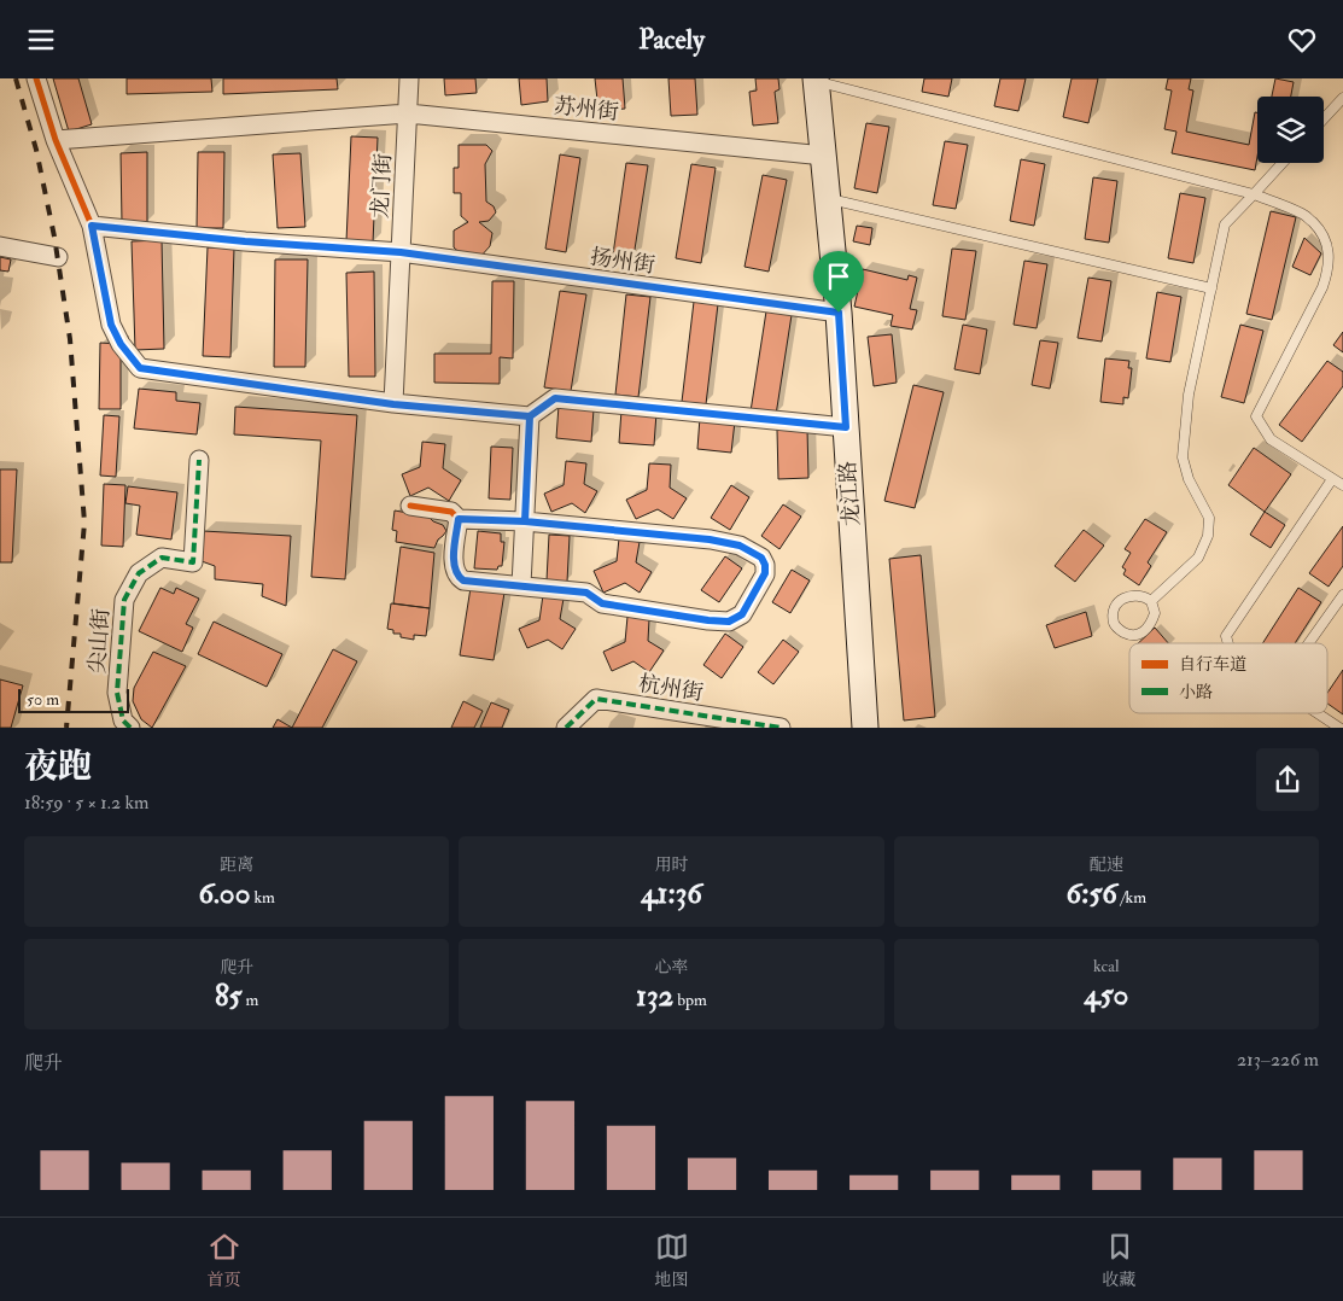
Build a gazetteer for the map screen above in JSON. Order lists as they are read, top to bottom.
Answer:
{
  "streets": {
    "street": [
      "苏州街",
      "龙门街",
      "扬州街",
      "龙江路",
      "尖山街",
      "杭州街"
    ]
  },
  "crossings": [
    ["苏州街", "龙门街"],
    ["苏州街", "龙江路"],
    ["龙门街", "扬州街"],
    ["扬州街", "龙江路"]
  ],
  "legend": ["自行车道", "小路"],
  "scale_bar": "50 m",
  "page": {
    "header": "Pacely",
    "scale": "50 m",
    "heading": ["夜跑", "18:59 · 5 × 1.2 km"],
    "stats": [
      ["距离", "6.00 km"],
      ["用时", "41:36"],
      ["配速", "6:56 /km"],
      ["爬升", "85 m"],
      ["心率", "132 bpm"],
      ["kcal", "450"]
    ],
    "chart": ["爬升", "213–226 m"],
    "tabs": ["首页", "地图", "收藏"]
  }
}
